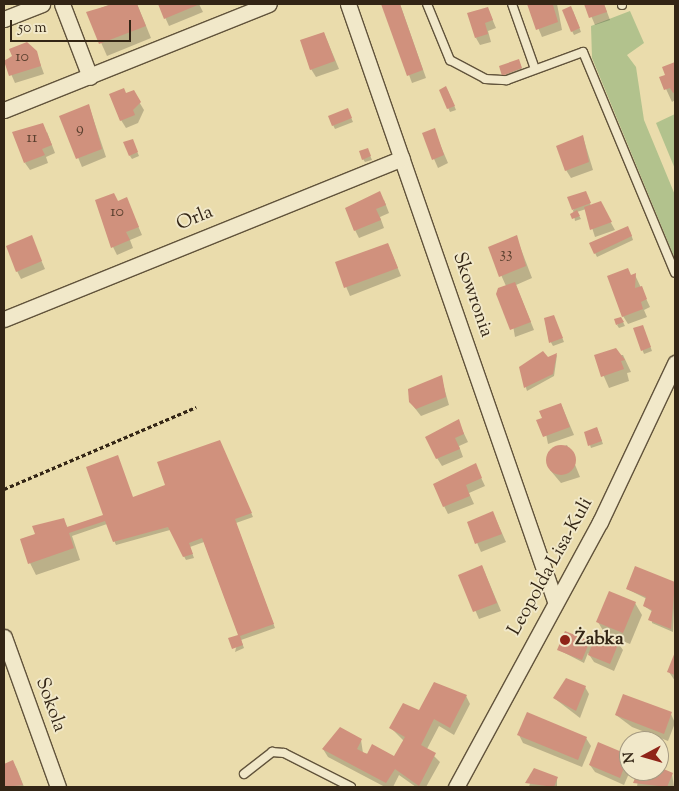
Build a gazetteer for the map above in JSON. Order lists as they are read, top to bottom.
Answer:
{
  "streets": {
    "street": [
      "Orla",
      "Skowronia",
      "Leopolda Lisa-Kuli",
      "Sokola"
    ]
  },
  "crossings": [
    ["Orla", "Skowronia"],
    ["Skowronia", "Leopolda Lisa-Kuli"]
  ],
  "places": ["Żabka"],
  "house_numbers": [
    "10",
    "9",
    "11",
    "10",
    "33"
  ],
  "scale_bar": "50 m",
  "north": "left"
}
